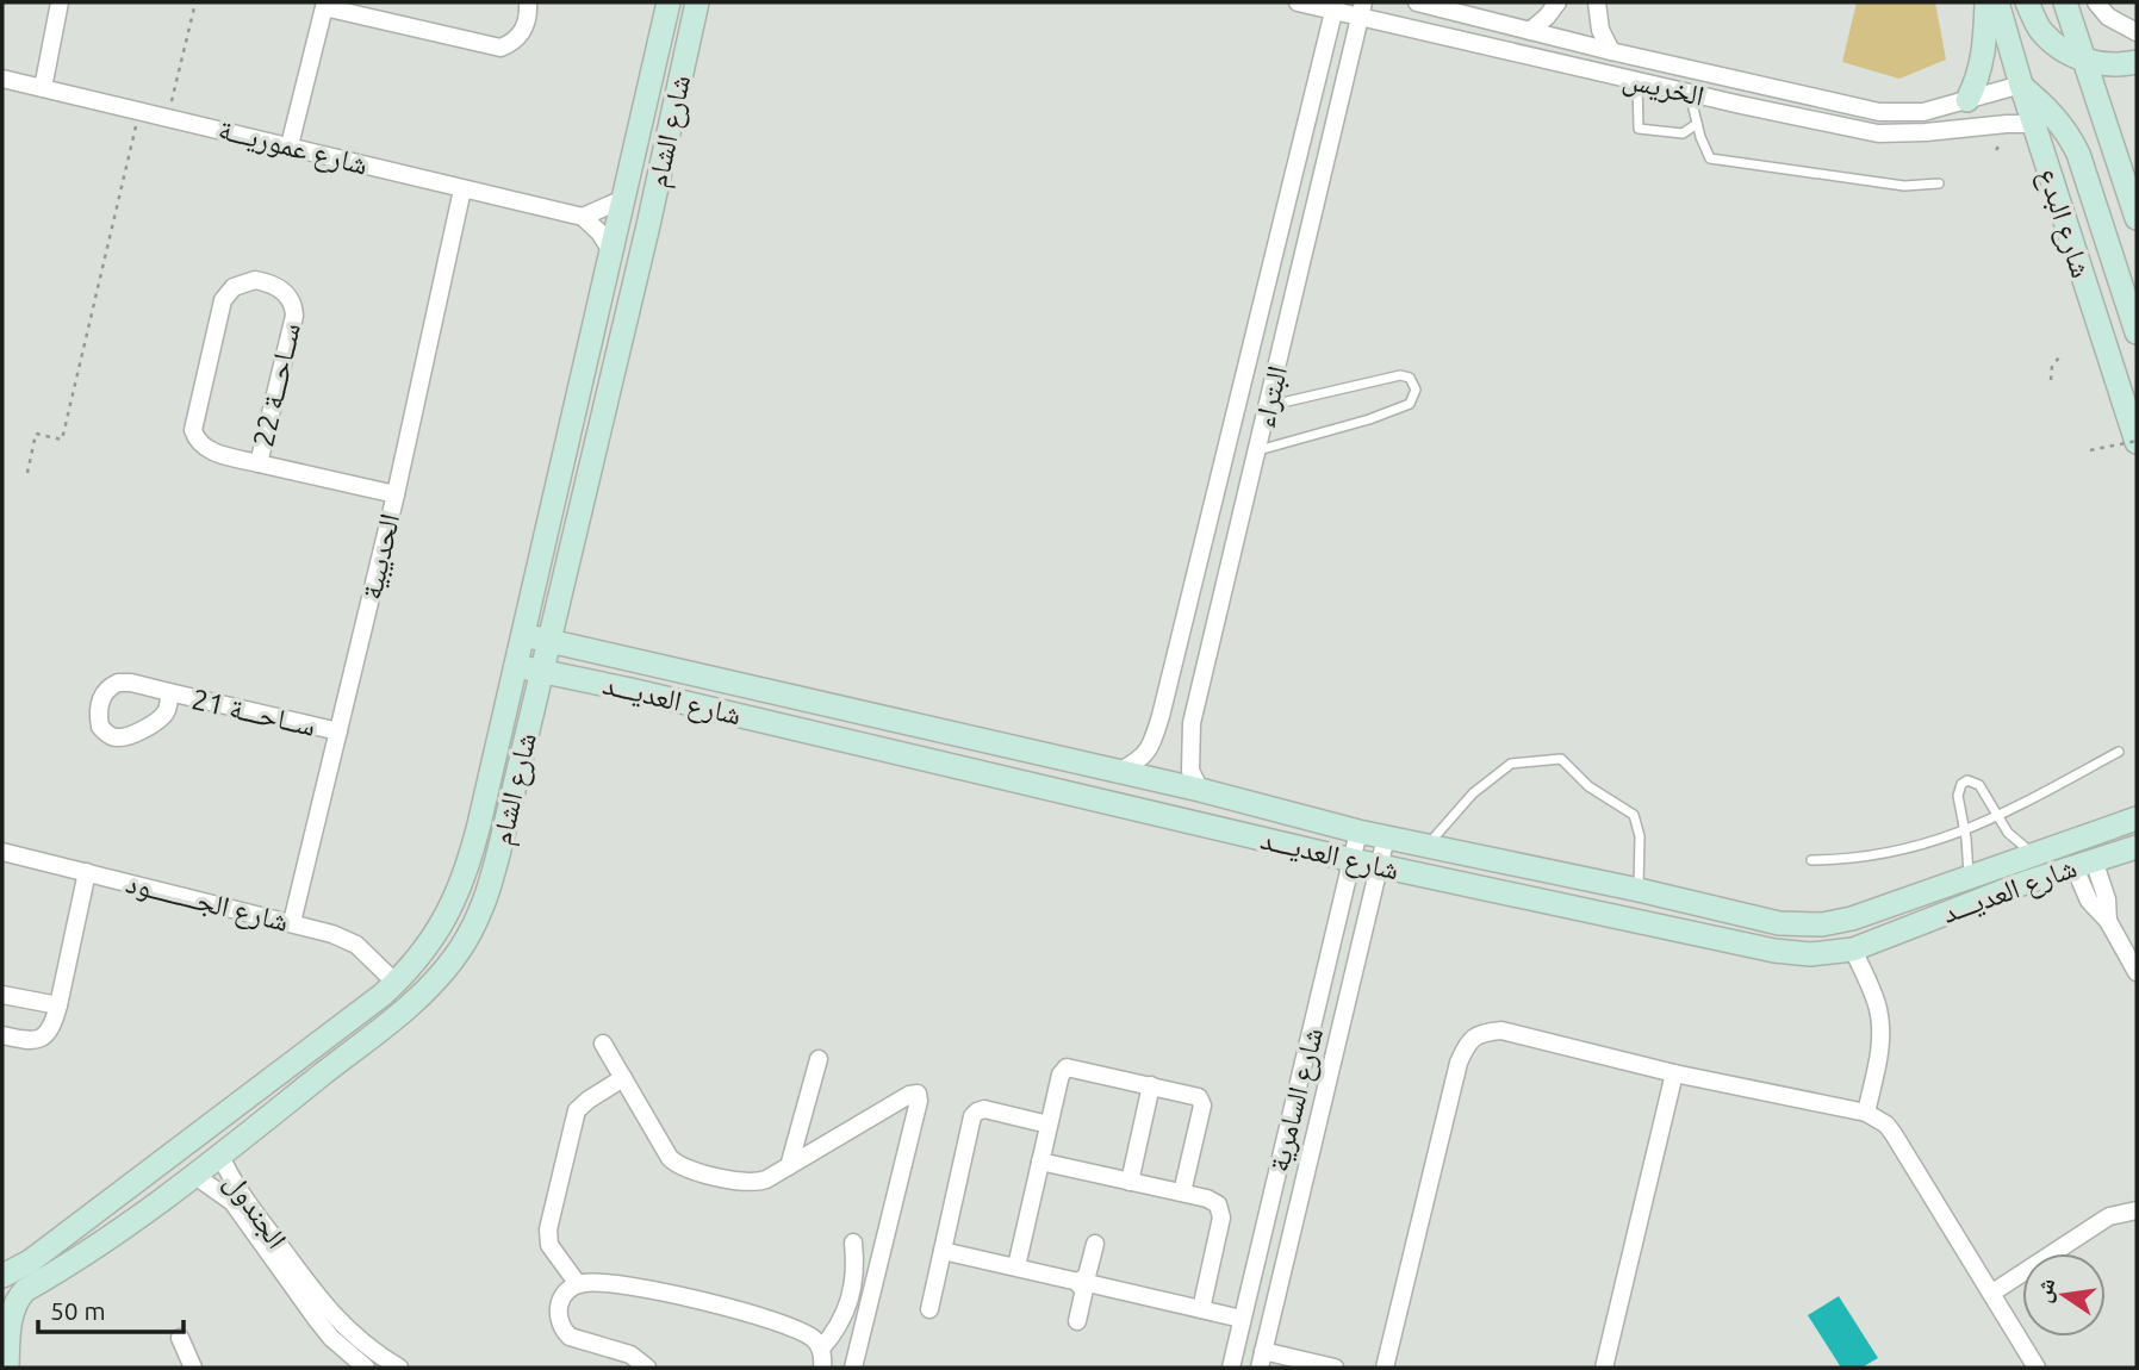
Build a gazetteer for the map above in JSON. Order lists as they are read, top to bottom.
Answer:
{
  "streets": {
    "street": [
      "الخريس",
      "شارع الشام",
      "شارع عموريـــة",
      "شارع البدع",
      "ســاحـــة 22",
      "البتراء",
      "الحديبية",
      "شارع العديـــد",
      "ســاحـــة 21",
      "شارع الجــــــــود",
      "شارع السامرية",
      "الجندول"
    ]
  },
  "crossings": [
    ["الخريس", "شارع البدع"],
    ["الخريس", "البتراء"],
    ["شارع الشام", "شارع العديـــد"],
    ["شارع الشام", "شارع الجــــــــود"],
    ["شارع الشام", "الجندول"],
    ["شارع عموريـــة", "الحديبية"],
    ["ســاحـــة 22", "الحديبية"],
    ["البتراء", "شارع العديـــد"],
    ["الحديبية", "ســاحـــة 21"],
    ["الحديبية", "شارع الجــــــــود"],
    ["شارع العديـــد", "شارع السامرية"]
  ],
  "scale_bar": "50 m",
  "north": "left"
}
